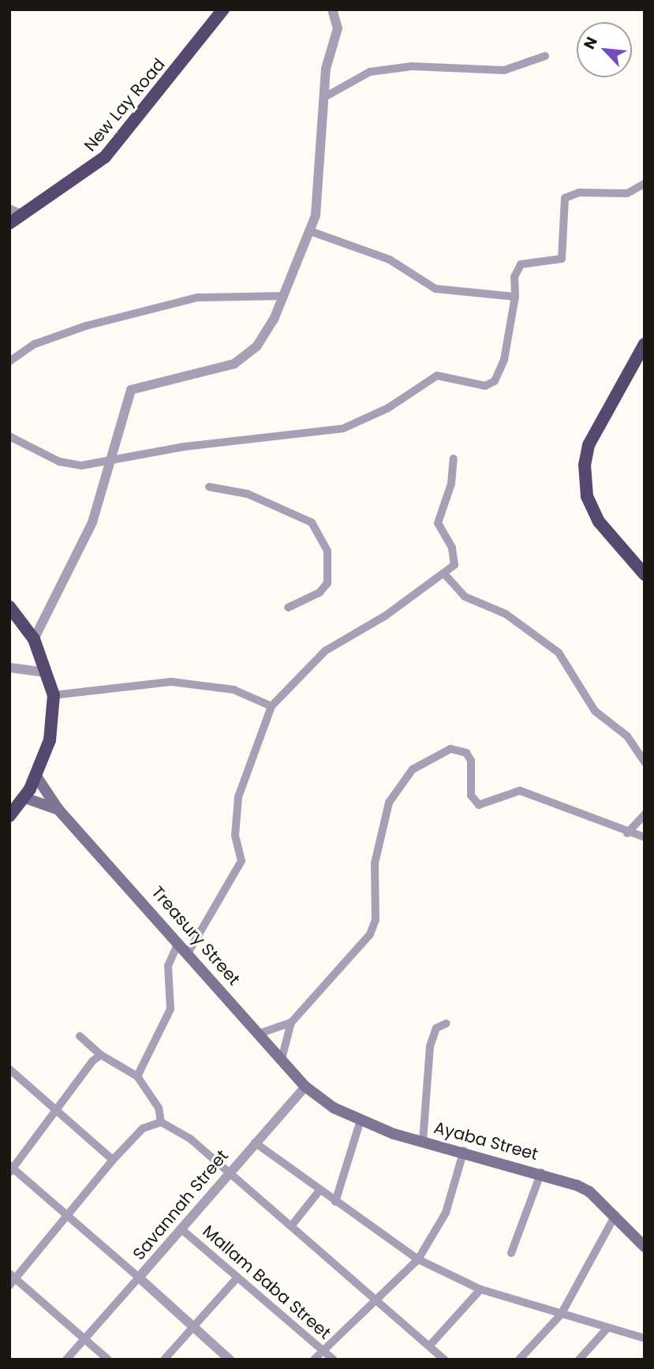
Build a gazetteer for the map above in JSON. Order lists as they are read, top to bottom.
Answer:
{
  "streets": {
    "highway": ["New Lay Road"],
    "main road": ["Treasury Street", "Ayaba Street"],
    "street": ["Savannah Street", "Mallam Baba Street"]
  },
  "crossings": [
    ["Treasury Street", "Ayaba Street"],
    ["Treasury Street", "Savannah Street"],
    ["Ayaba Street", "Savannah Street"],
    ["Savannah Street", "Mallam Baba Street"]
  ],
  "north": "top left"
}
